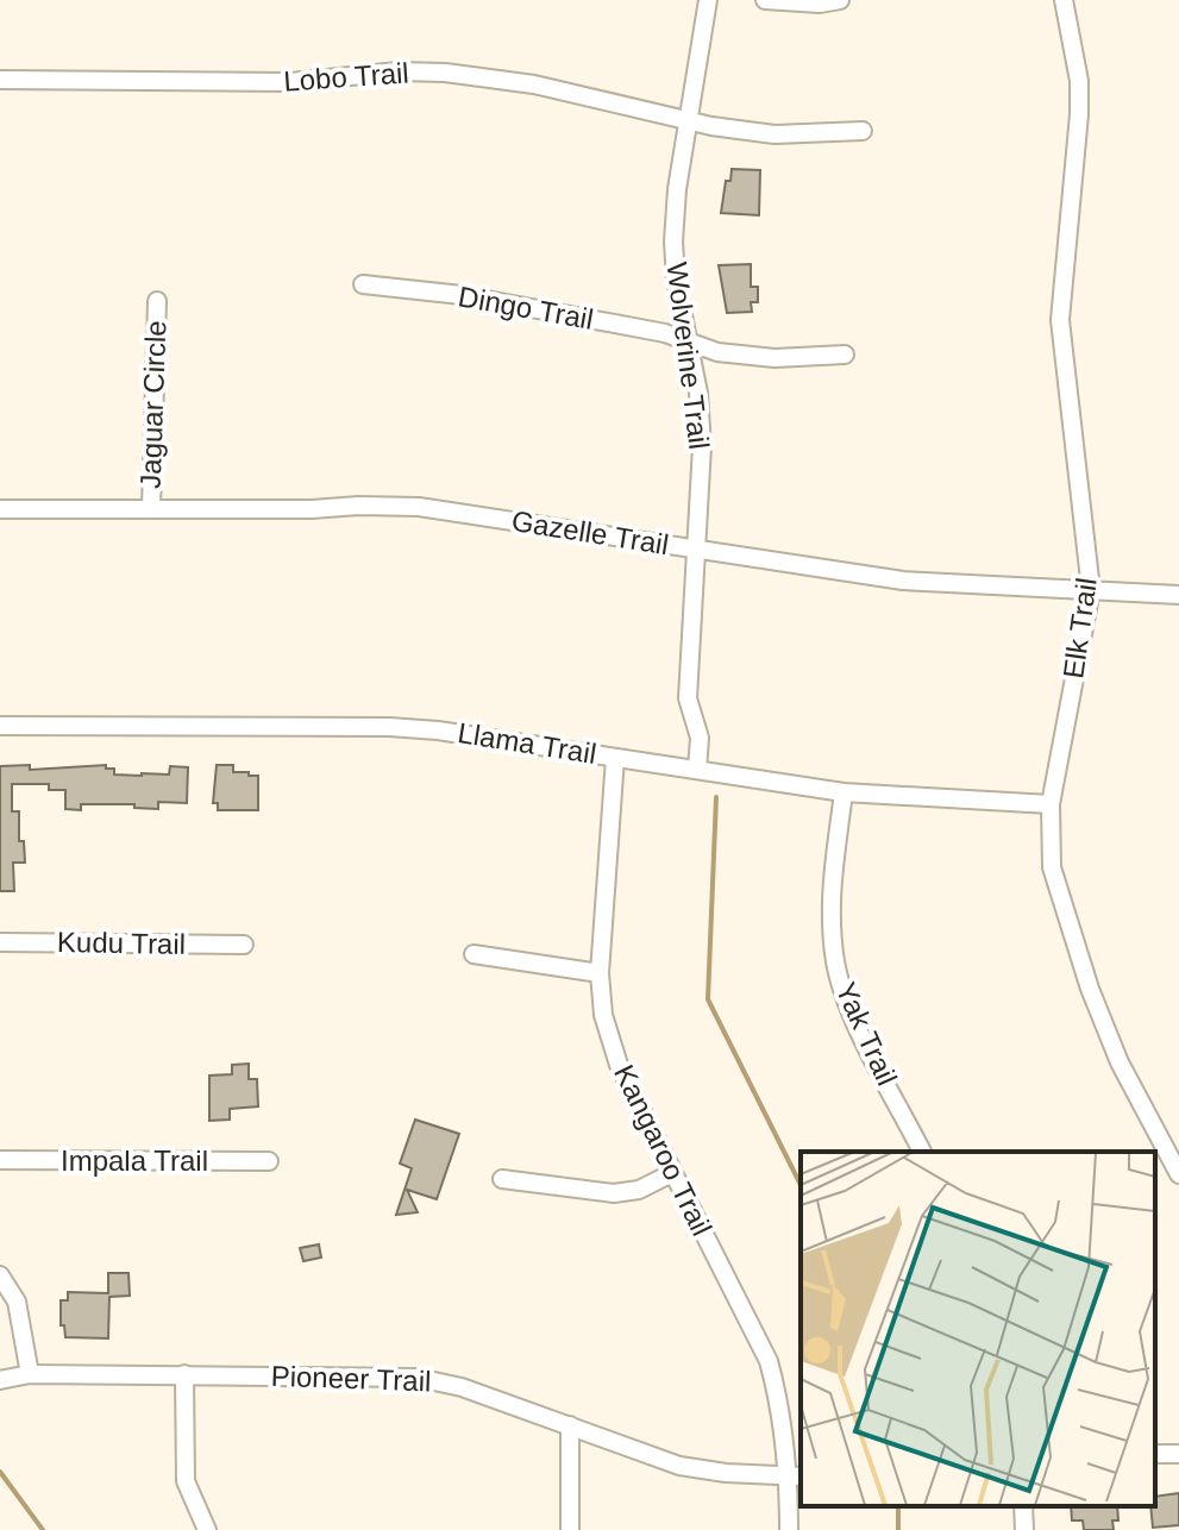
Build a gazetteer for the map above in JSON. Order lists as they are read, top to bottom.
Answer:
{
  "streets": {
    "street": [
      "Lobo Trail",
      "Dingo Trail",
      "Wolverine Trail",
      "Jaguar Circle",
      "Gazelle Trail",
      "Elk Trail",
      "Llama Trail",
      "Kudu Trail",
      "Yak Trail",
      "Kangaroo Trail",
      "Impala Trail",
      "Pioneer Trail"
    ]
  },
  "crossings": [
    ["Lobo Trail", "Wolverine Trail"],
    ["Dingo Trail", "Wolverine Trail"],
    ["Wolverine Trail", "Gazelle Trail"],
    ["Wolverine Trail", "Llama Trail"],
    ["Jaguar Circle", "Gazelle Trail"],
    ["Gazelle Trail", "Elk Trail"],
    ["Elk Trail", "Llama Trail"],
    ["Llama Trail", "Yak Trail"],
    ["Llama Trail", "Kangaroo Trail"],
    ["Kangaroo Trail", "Pioneer Trail"]
  ]
}
